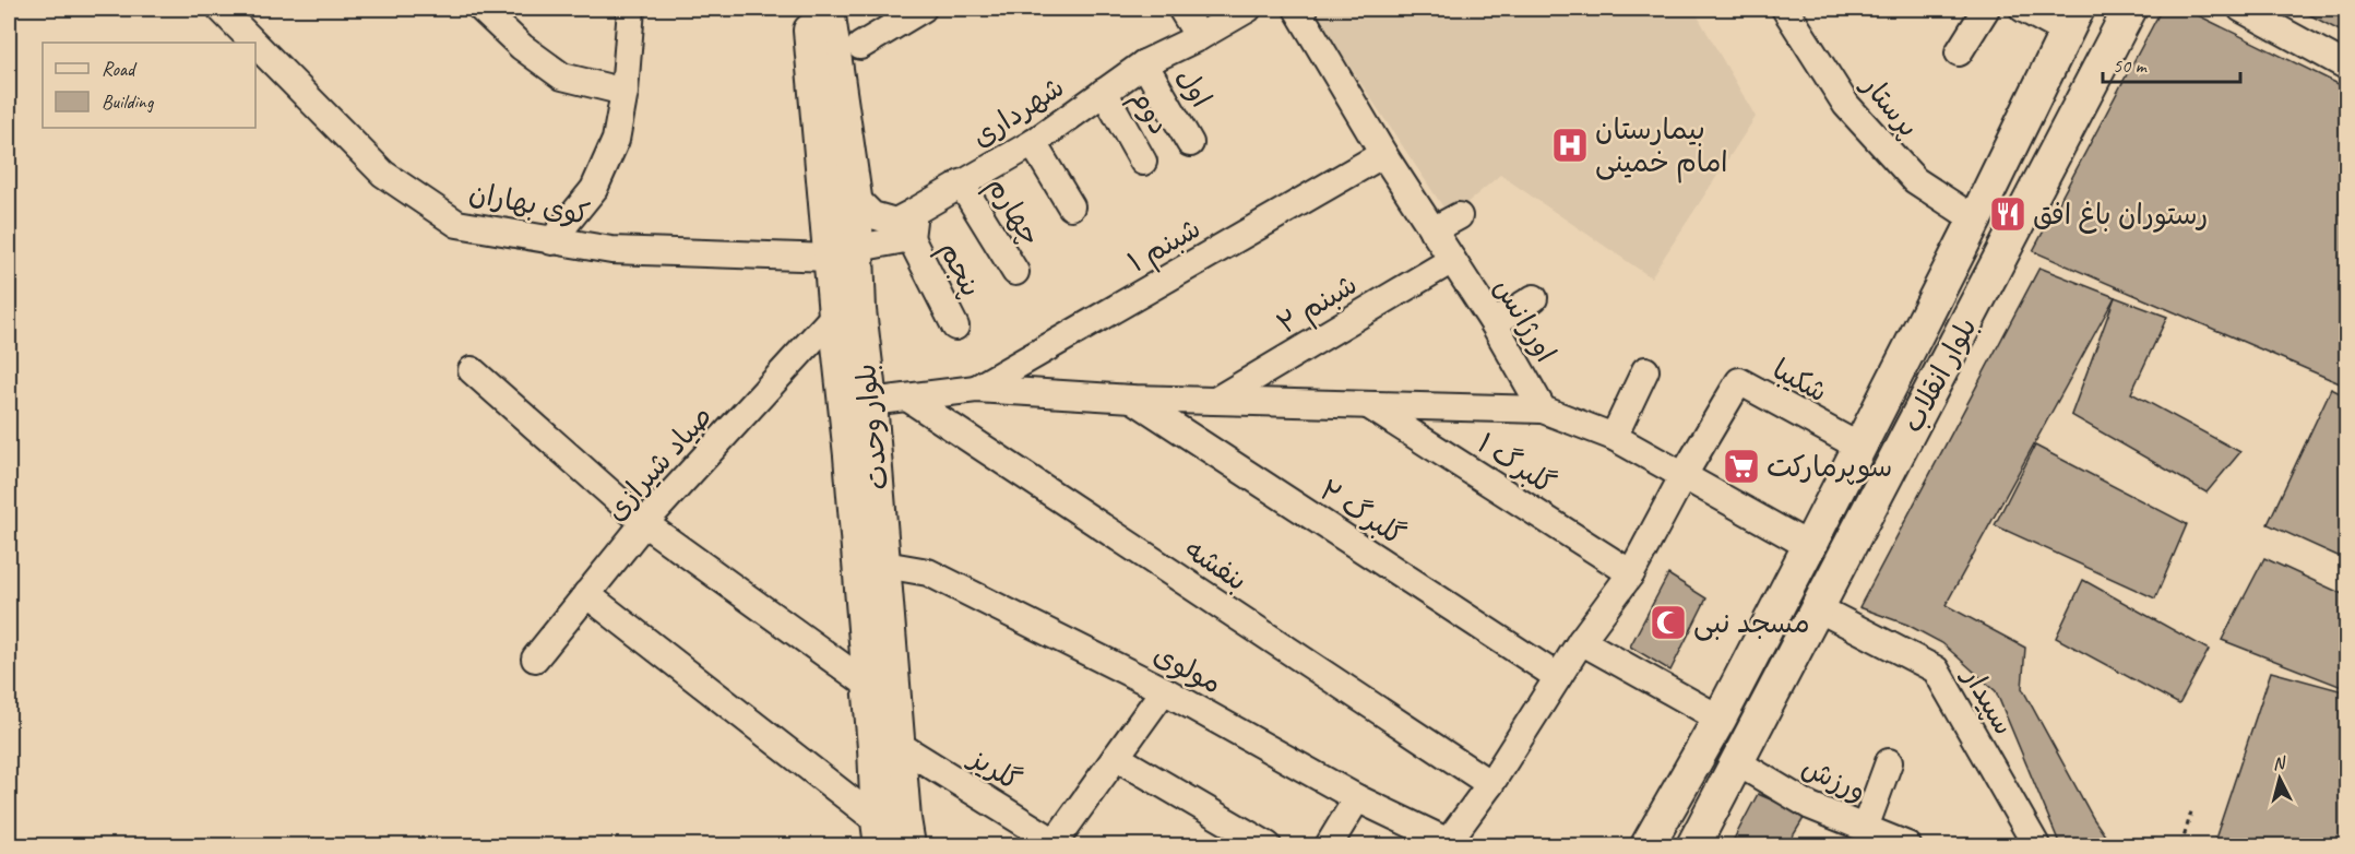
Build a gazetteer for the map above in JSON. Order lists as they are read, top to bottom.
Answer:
{
  "streets": {
    "main road": ["بلوار انقلاب", "بلوار وحدت"],
    "street": [
      "اول",
      "پرستار",
      "شهرداری",
      "دوم",
      "کوی بهاران",
      "چهارم",
      "شبنم ۱",
      "پنجم",
      "شبنم ۲",
      "اورژانس",
      "شکیبا",
      "صیاد شیرازی",
      "گلبرگ ۱",
      "گلبرگ ۲",
      "بنفشه",
      "مولوی",
      "سپیدار",
      "گلریز",
      "ورزش"
    ]
  },
  "crossings": [
    ["اول", "شهرداری"],
    ["پرستار", "بلوار انقلاب"],
    ["شهرداری", "دوم"],
    ["شهرداری", "چهارم"],
    ["شهرداری", "بلوار وحدت"],
    ["کوی بهاران", "بلوار وحدت"],
    ["شبنم ۱", "اورژانس"],
    ["شبنم ۲", "اورژانس"],
    ["بلوار انقلاب", "شکیبا"],
    ["بلوار انقلاب", "سپیدار"],
    ["بلوار انقلاب", "ورزش"],
    ["بلوار وحدت", "صیاد شیرازی"],
    ["بلوار وحدت", "مولوی"],
    ["بلوار وحدت", "گلریز"]
  ],
  "places": {
    "hospital": ["بیمارستان امام خمینی"],
    "restaurant": ["رستوران باغ افق"],
    "supermarket": ["سوپرمارکت"],
    "mosque": ["مسجد نبی"]
  },
  "legend": ["Road", "Building"],
  "scale_bar": "50 m",
  "north": "top"
}
